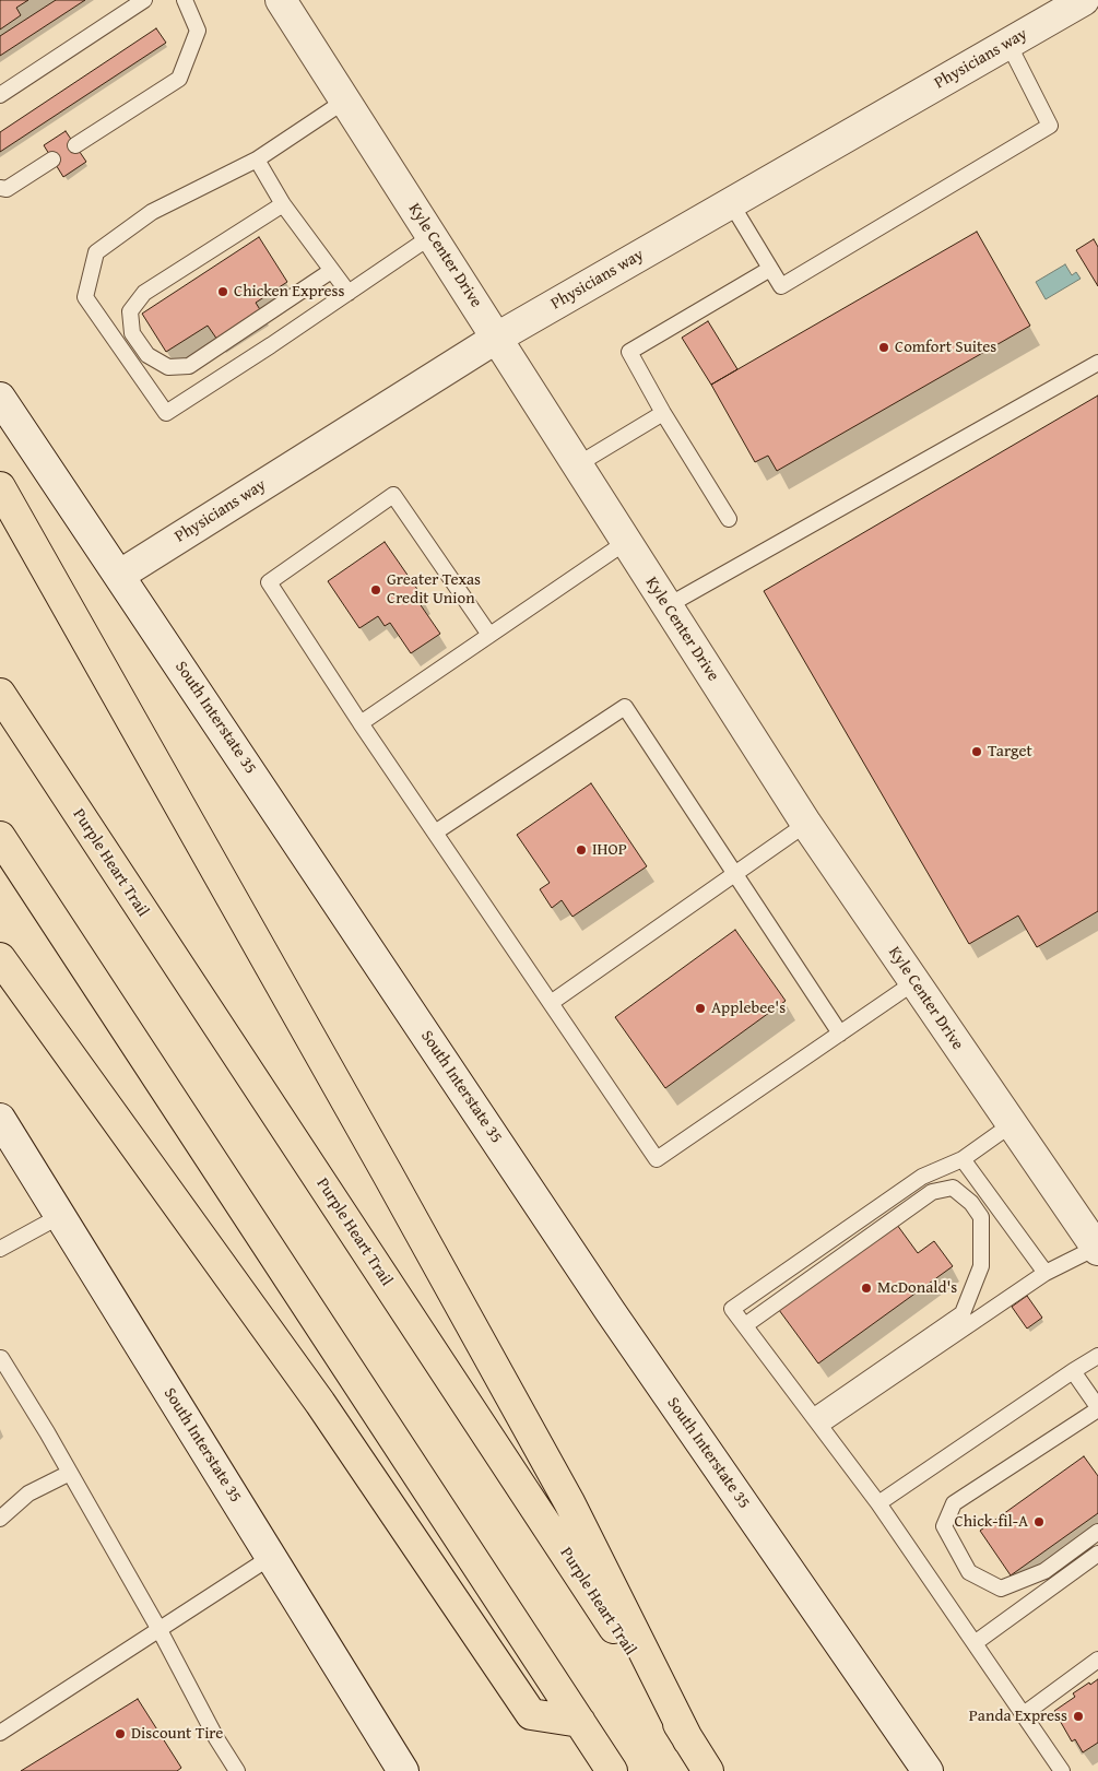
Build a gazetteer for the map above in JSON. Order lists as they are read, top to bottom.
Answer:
{
  "streets": {
    "highway": ["Purple Heart Trail"],
    "street": ["Physicians way", "Kyle Center Drive", "South Interstate 35"]
  },
  "crossings": [
    ["Physicians way", "Kyle Center Drive"],
    ["Physicians way", "South Interstate 35"]
  ],
  "places": [
    "Chicken Express",
    "Comfort Suites",
    "Greater Texas Credit Union",
    "Target",
    "IHOP",
    "Applebee's",
    "McDonald's",
    "Chick-fil-A",
    "Panda Express",
    "Discount Tire"
  ]
}
